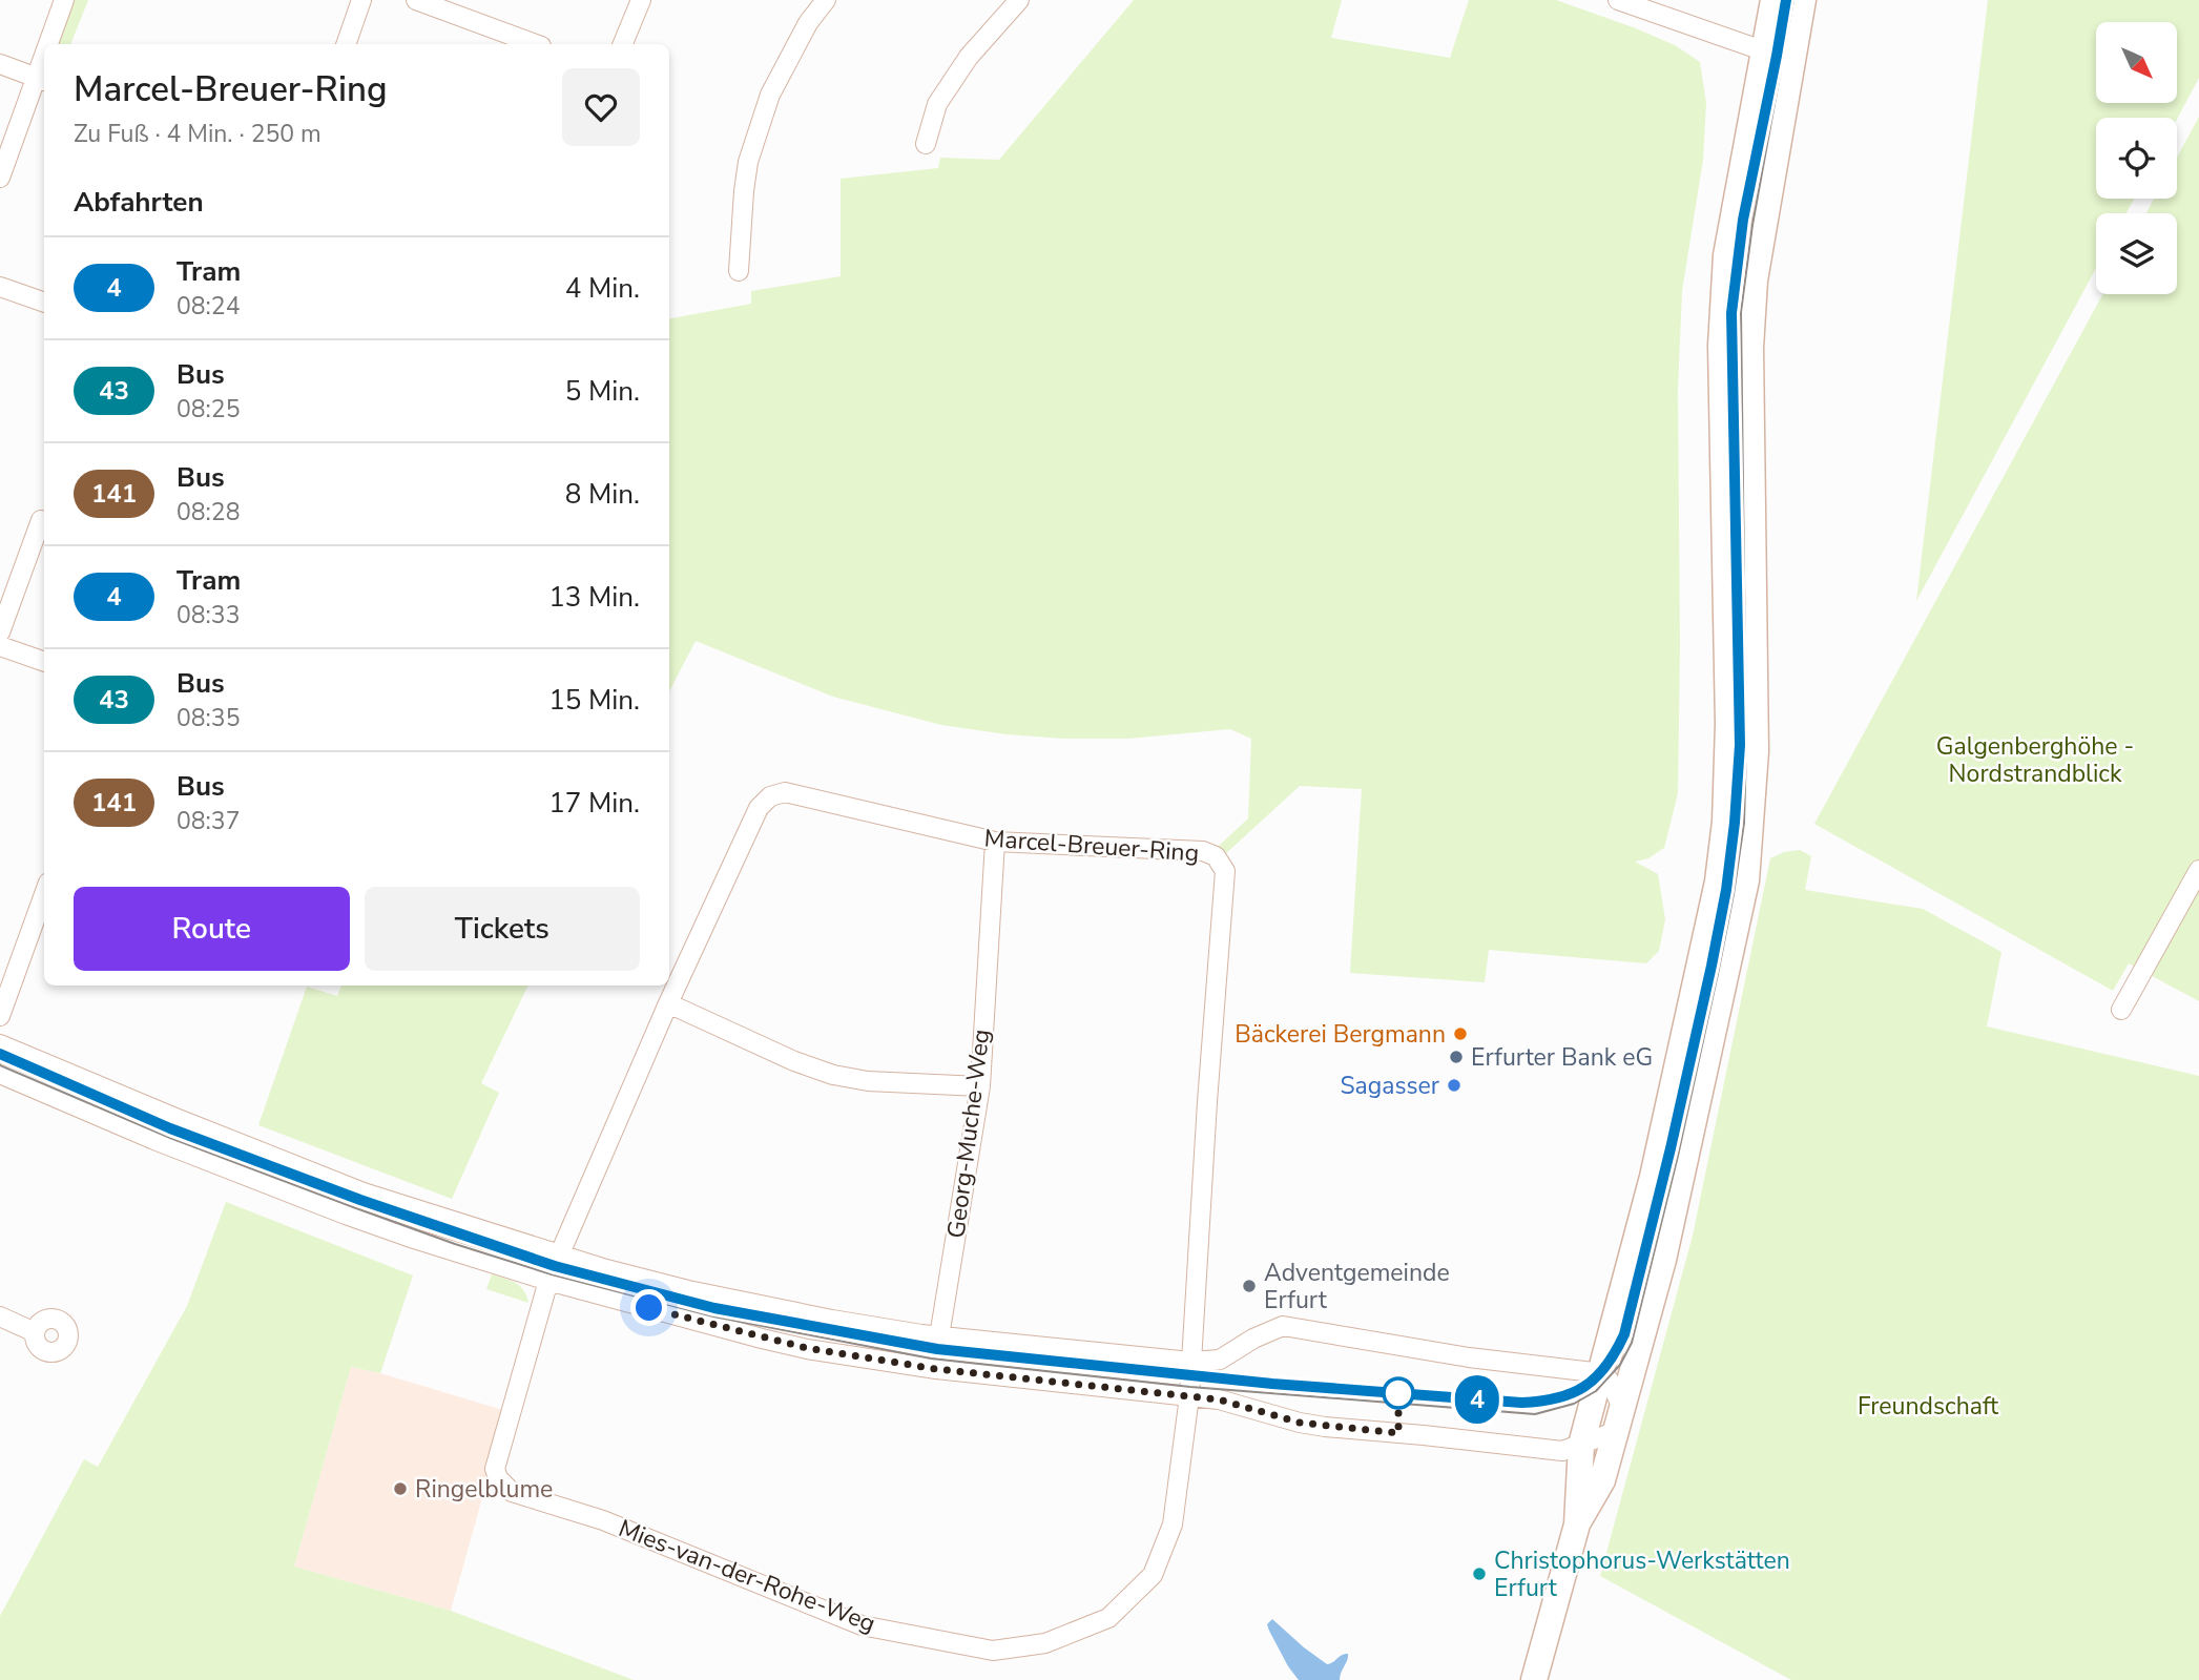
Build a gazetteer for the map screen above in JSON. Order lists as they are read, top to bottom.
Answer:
{
  "streets": {
    "street": ["Marcel-Breuer-Ring", "Georg-Muche-Weg", "Mies-van-der-Rohe-Weg"]
  },
  "crossings": [
    ["Marcel-Breuer-Ring", "Georg-Muche-Weg"],
    ["Marcel-Breuer-Ring", "Mies-van-der-Rohe-Weg"]
  ],
  "parks": ["Galgenberghöhe - Nordstrandblick", "Freundschaft"],
  "places": [
    "Bäckerei Bergmann",
    "Erfurter Bank eG",
    "Sagasser",
    "Adventgemeinde Erfurt",
    "Ringelblume",
    "Christophorus-Werkstätten Erfurt"
  ],
  "lines": ["tram line 4"],
  "north": "bottom right",
  "page": {
    "on_map": "4",
    "heading": [
      ["Marcel-Breuer-Ring", "Zu Fuß · 4 Min. · 250 m"],
      "Abfahrten"
    ],
    "list": [
      {
        "mark": "4",
        "name": "Tram",
        "note": "08:24",
        "value": "4 Min."
      },
      {
        "mark": "43",
        "name": "Bus",
        "note": "08:25",
        "value": "5 Min."
      },
      {
        "mark": "141",
        "name": "Bus",
        "note": "08:28",
        "value": "8 Min."
      },
      {
        "mark": "4",
        "name": "Tram",
        "note": "08:33",
        "value": "13 Min."
      },
      {
        "mark": "43",
        "name": "Bus",
        "note": "08:35",
        "value": "15 Min."
      },
      {
        "mark": "141",
        "name": "Bus",
        "note": "08:37",
        "value": "17 Min."
      }
    ],
    "buttons": ["Route", "Tickets"]
  }
}
